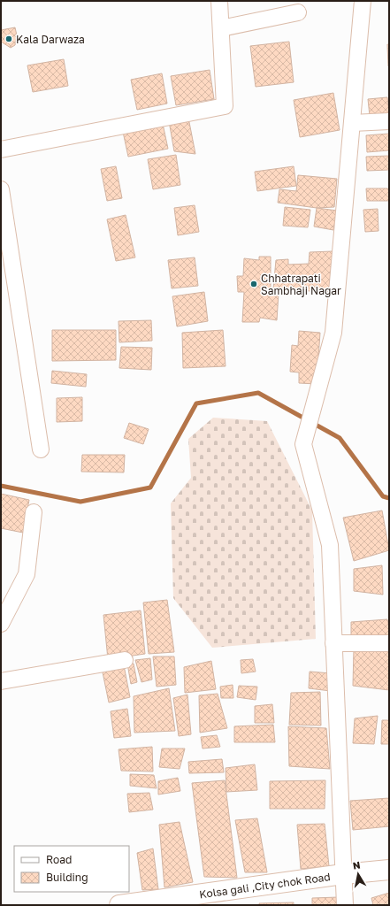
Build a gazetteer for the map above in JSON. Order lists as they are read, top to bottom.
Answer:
{
  "streets": {
    "street": ["Kolsa gali ,City chok Road"]
  },
  "places": ["Kala Darwaza", "Chhatrapati Sambhaji Nagar"],
  "legend": ["Road", "Building"],
  "north": "top"
}
